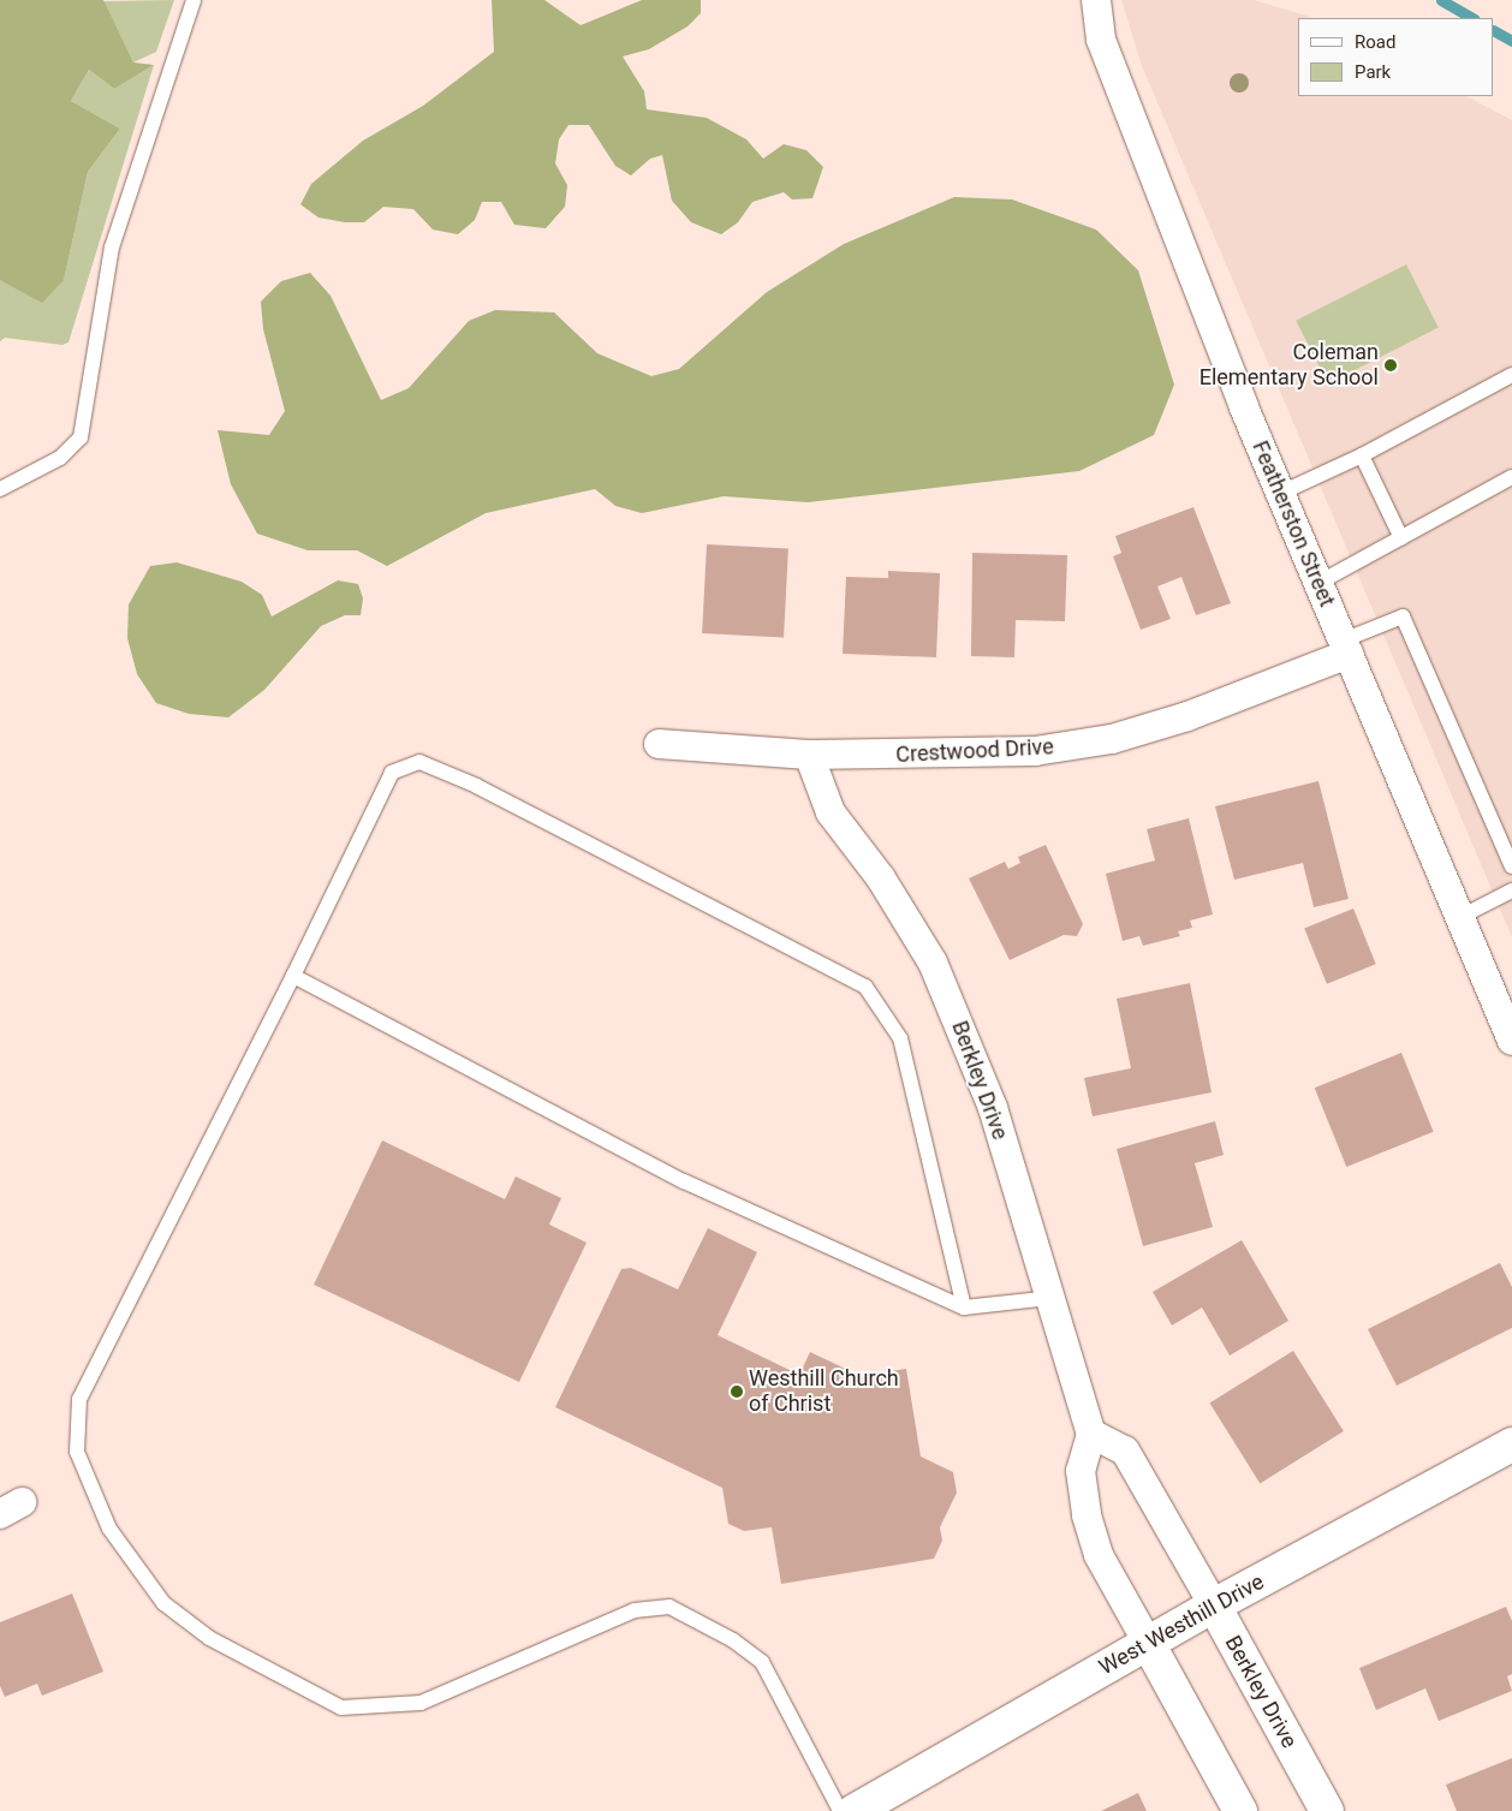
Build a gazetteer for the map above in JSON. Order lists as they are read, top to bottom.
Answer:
{
  "streets": {
    "street": [
      "Featherston Street",
      "Crestwood Drive",
      "Berkley Drive",
      "West Westhill Drive"
    ]
  },
  "crossings": [
    ["Featherston Street", "Crestwood Drive"],
    ["Crestwood Drive", "Berkley Drive"],
    ["Berkley Drive", "West Westhill Drive"]
  ],
  "places": ["Coleman Elementary School", "Westhill Church of Christ"],
  "legend": ["Road", "Park"]
}
